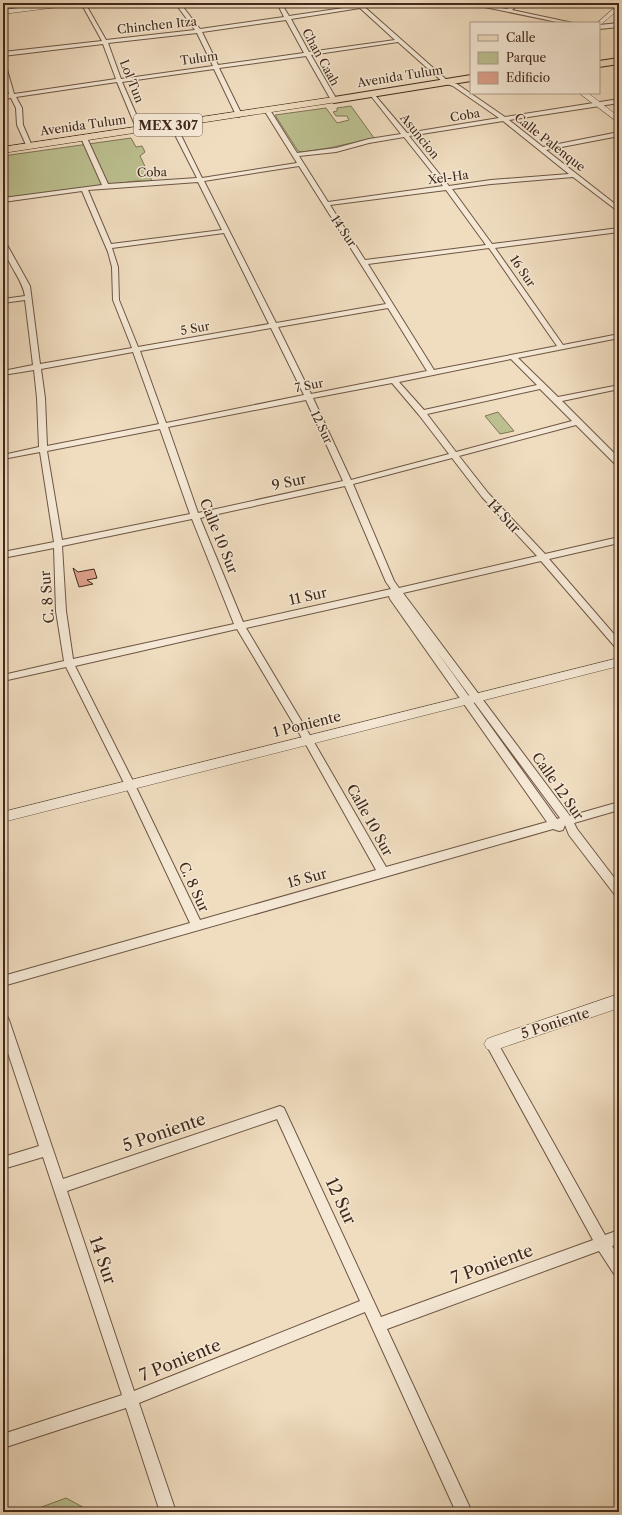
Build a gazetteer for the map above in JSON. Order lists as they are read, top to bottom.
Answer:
{
  "streets": {
    "highway": ["Avenida Tulum", "MEX 307"],
    "street": [
      "Chinchen Itza",
      "Chan Caah",
      "Tulum",
      "Lol Tun",
      "Coba",
      "Asuncion",
      "Calle Palenque",
      "Xel-Ha",
      "14 Sur",
      "16 Sur",
      "5 Sur",
      "7 Sur",
      "12 Sur",
      "9 Sur",
      "Calle 10 Sur",
      "11 Sur",
      "C. 8 Sur",
      "1 Poniente",
      "Calle 12 Sur",
      "15 Sur",
      "5 Poniente",
      "7 Poniente"
    ]
  },
  "crossings": [
    ["Chinchen Itza", "Chan Caah"],
    ["Chinchen Itza", "Lol Tun"],
    ["Chinchen Itza", "Calle Palenque"],
    ["Chan Caah", "Tulum"],
    ["Chan Caah", "Avenida Tulum"],
    ["Tulum", "Lol Tun"],
    ["Tulum", "Calle Palenque"],
    ["Avenida Tulum", "Lol Tun"],
    ["Avenida Tulum", "Asuncion"],
    ["Avenida Tulum", "Calle Palenque"],
    ["Avenida Tulum", "14 Sur"],
    ["Avenida Tulum", "12 Sur"],
    ["Coba", "Asuncion"],
    ["Coba", "Calle Palenque"],
    ["Coba", "14 Sur"],
    ["Coba", "12 Sur"],
    ["Coba", "Calle 10 Sur"],
    ["Asuncion", "Xel-Ha"],
    ["Asuncion", "16 Sur"],
    ["Calle Palenque", "Xel-Ha"],
    ["Xel-Ha", "14 Sur"],
    ["14 Sur", "5 Sur"],
    ["14 Sur", "7 Sur"],
    ["14 Sur", "9 Sur"],
    ["14 Sur", "11 Sur"],
    ["14 Sur", "5 Poniente"],
    ["14 Sur", "7 Poniente"],
    ["16 Sur", "7 Sur"],
    ["5 Sur", "12 Sur"],
    ["5 Sur", "Calle 10 Sur"],
    ["5 Sur", "C. 8 Sur"],
    ["7 Sur", "12 Sur"],
    ["7 Sur", "Calle 10 Sur"],
    ["7 Sur", "C. 8 Sur"],
    ["12 Sur", "9 Sur"],
    ["12 Sur", "11 Sur"],
    ["12 Sur", "Calle 12 Sur"],
    ["12 Sur", "5 Poniente"],
    ["12 Sur", "7 Poniente"],
    ["9 Sur", "Calle 10 Sur"],
    ["9 Sur", "C. 8 Sur"],
    ["Calle 10 Sur", "11 Sur"],
    ["Calle 10 Sur", "1 Poniente"],
    ["Calle 10 Sur", "15 Sur"],
    ["11 Sur", "C. 8 Sur"],
    ["11 Sur", "Calle 12 Sur"],
    ["C. 8 Sur", "1 Poniente"],
    ["C. 8 Sur", "15 Sur"],
    ["1 Poniente", "Calle 12 Sur"],
    ["Calle 12 Sur", "15 Sur"]
  ],
  "legend": ["Calle", "Parque", "Edificio"]
}
